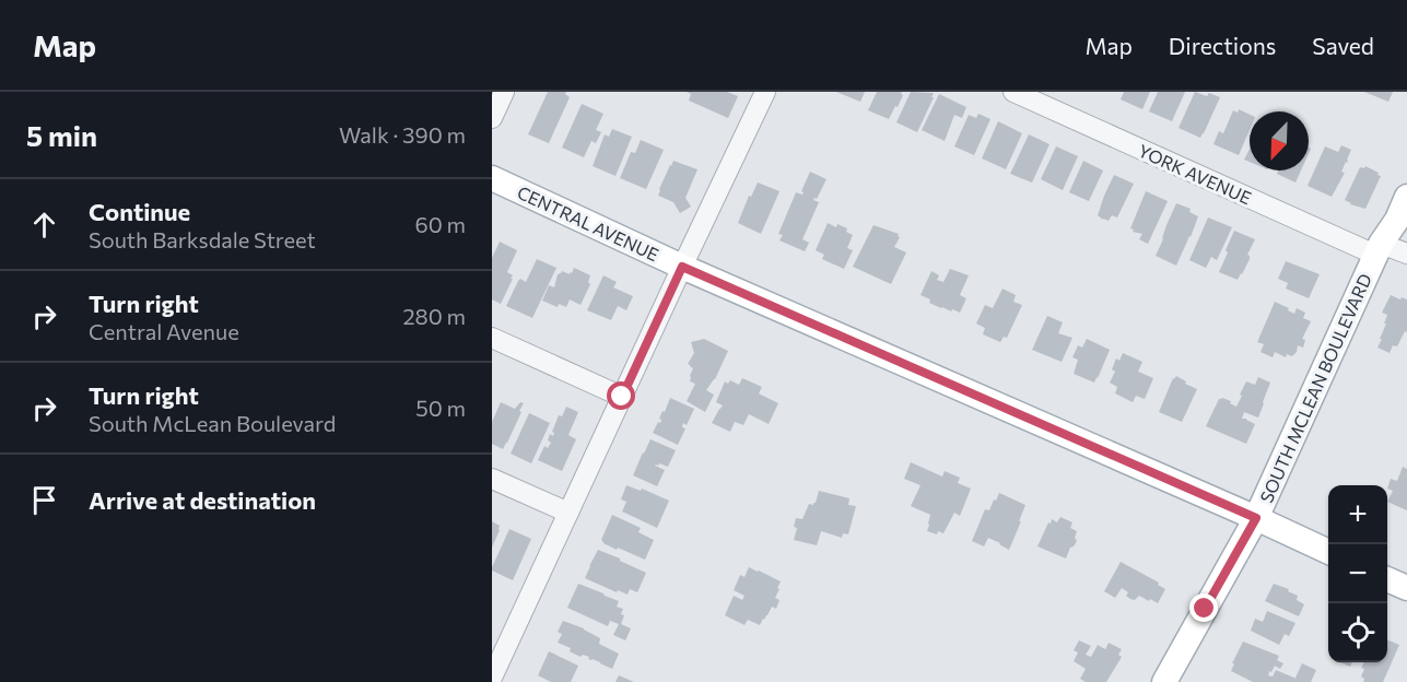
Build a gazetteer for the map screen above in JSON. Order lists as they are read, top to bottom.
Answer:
{
  "streets": {
    "main road": ["CENTRAL AVENUE", "SOUTH MCLEAN BOULEVARD"],
    "street": ["YORK AVENUE"]
  },
  "crossings": [
    ["YORK AVENUE", "SOUTH MCLEAN BOULEVARD"],
    ["CENTRAL AVENUE", "SOUTH MCLEAN BOULEVARD"]
  ],
  "north": "bottom left",
  "page": {
    "header": "Map",
    "nav": ["Map", "Directions", "Saved"],
    "heading": ["5 min", "Walk · 390 m"],
    "list": [
      ["Continue", "South Barksdale Street", "60 m"],
      ["Turn right", "Central Avenue", "280 m"],
      ["Turn right", "South McLean Boulevard", "50 m"],
      "Arrive at destination"
    ],
    "map_buttons": ["+", "−"]
  }
}
